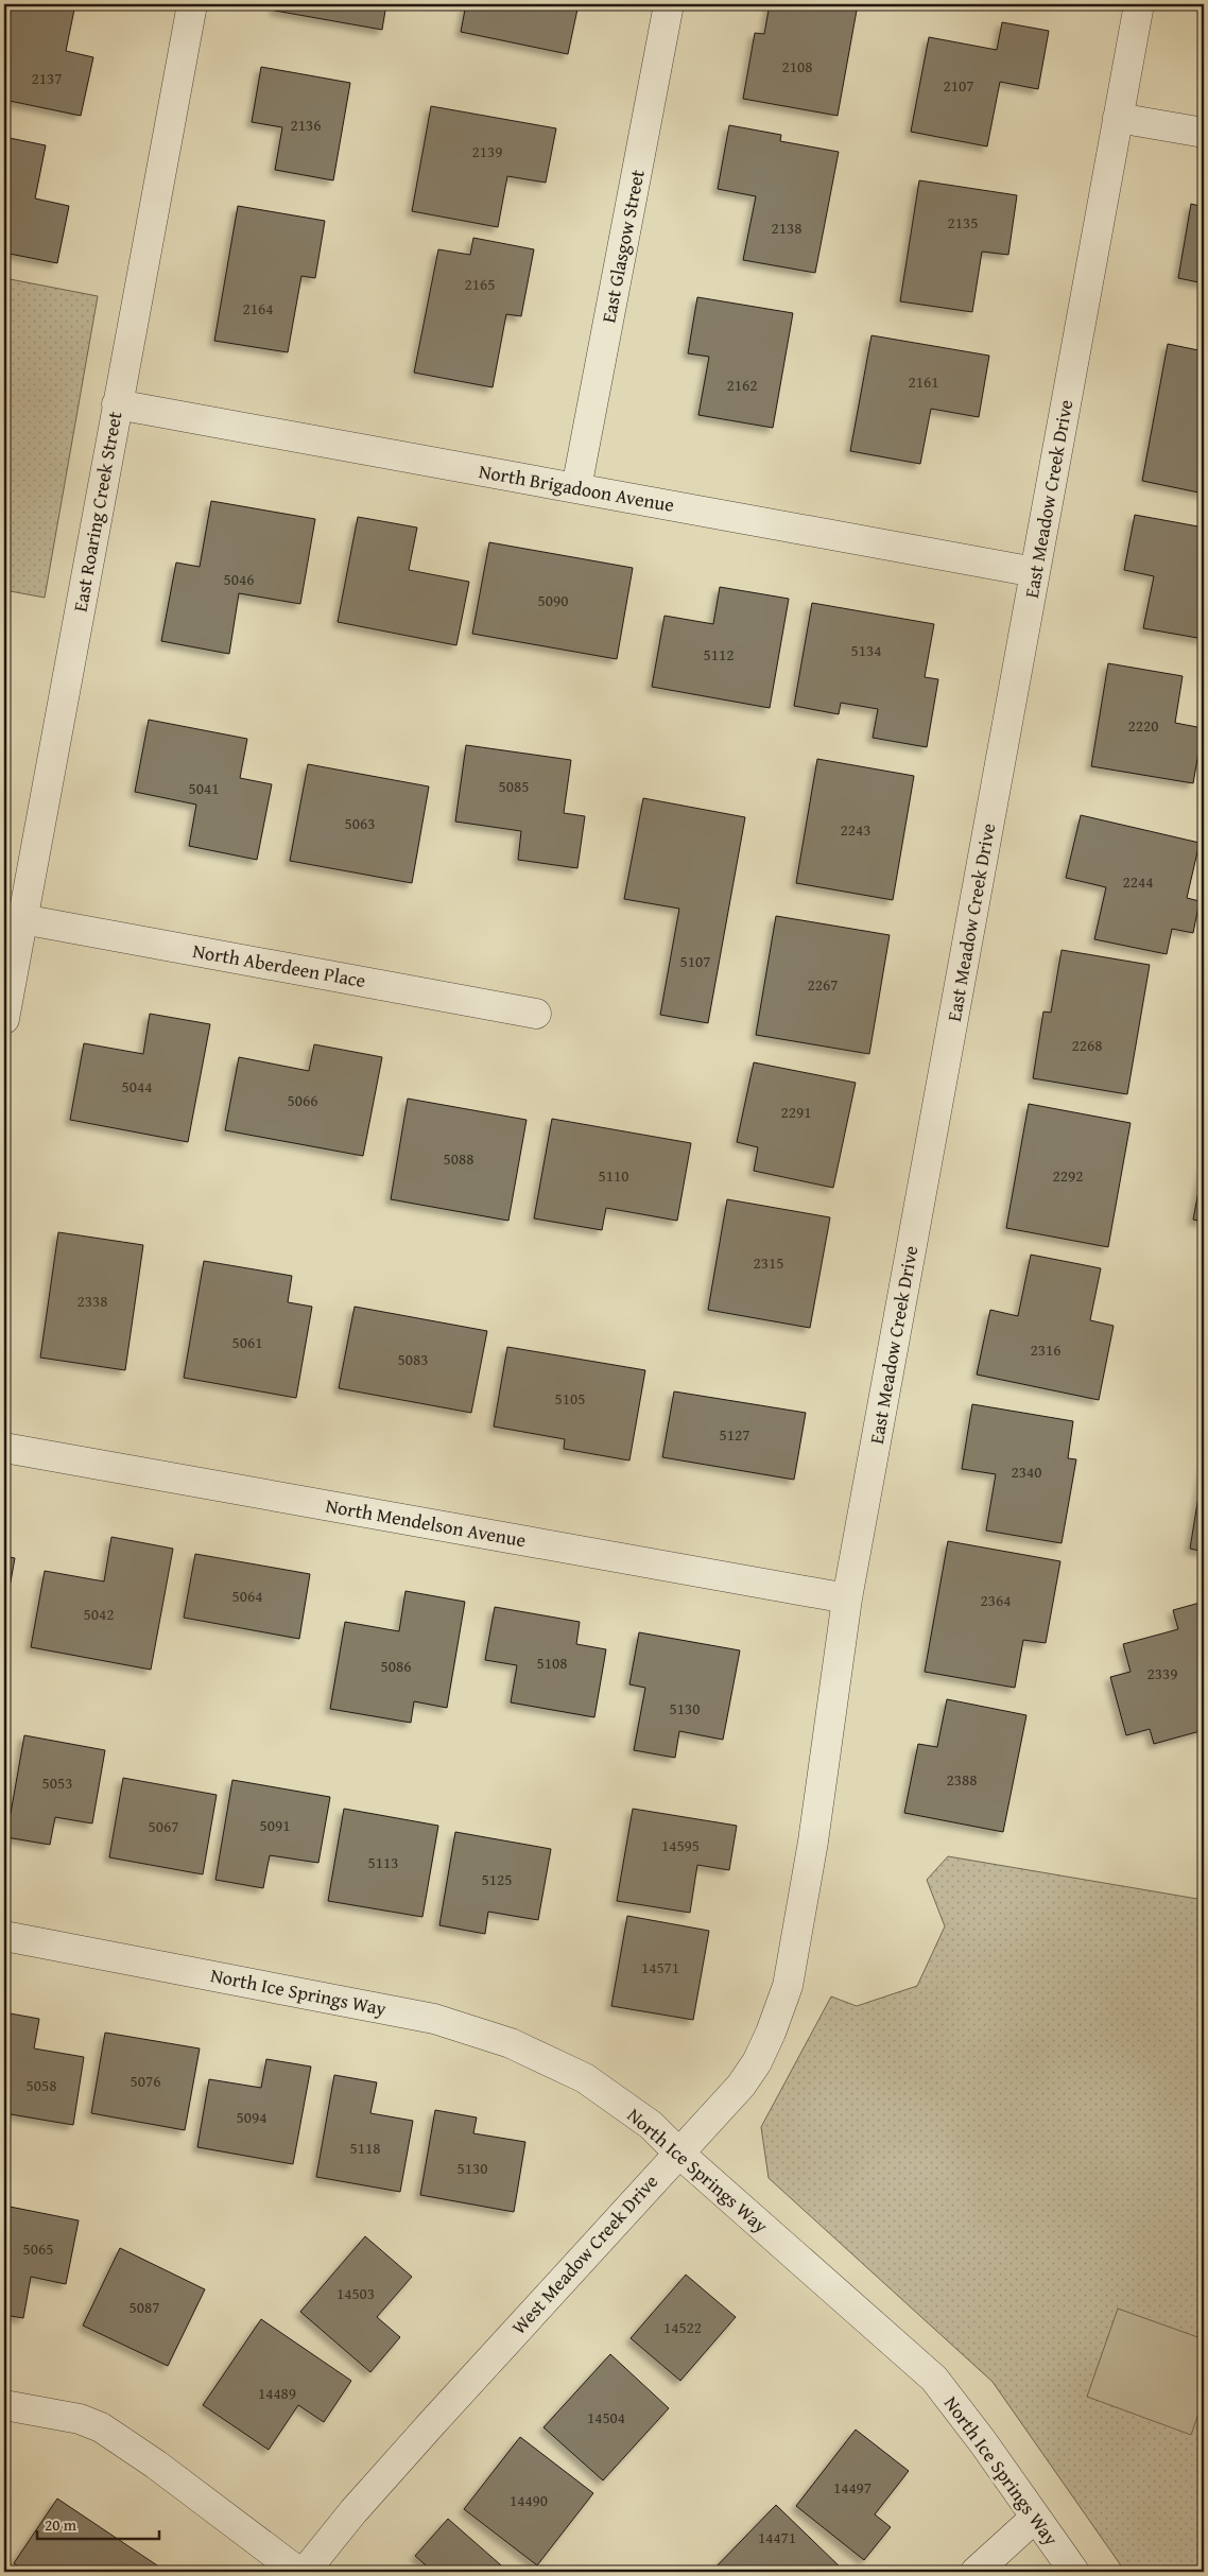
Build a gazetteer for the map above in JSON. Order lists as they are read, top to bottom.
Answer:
{
  "streets": {
    "street": [
      "East Glasgow Street",
      "North Brigadoon Avenue",
      "East Meadow Creek Drive",
      "East Roaring Creek Street",
      "North Aberdeen Place",
      "North Mendelson Avenue",
      "North Ice Springs Way",
      "West Meadow Creek Drive"
    ]
  },
  "crossings": [
    ["East Glasgow Street", "North Brigadoon Avenue"],
    ["North Brigadoon Avenue", "East Meadow Creek Drive"],
    ["North Brigadoon Avenue", "East Roaring Creek Street"],
    ["East Meadow Creek Drive", "North Mendelson Avenue"],
    ["East Meadow Creek Drive", "West Meadow Creek Drive"],
    ["East Roaring Creek Street", "North Aberdeen Place"],
    ["North Ice Springs Way", "West Meadow Creek Drive"]
  ],
  "house_numbers": [
    "2108",
    "2137",
    "2107",
    "2136",
    "2139",
    "2135",
    "2138",
    "2165",
    "2164",
    "2161",
    "2162",
    "5046",
    "5090",
    "5134",
    "5112",
    "2220",
    "5085",
    "5041",
    "5063",
    "2243",
    "2244",
    "5107",
    "2267",
    "2268",
    "5044",
    "5066",
    "2291",
    "5088",
    "5110",
    "2292",
    "2315",
    "2338",
    "5061",
    "2316",
    "5083",
    "5105",
    "5127",
    "2340",
    "5064",
    "2364",
    "5042",
    "5108",
    "5086",
    "2339",
    "5130",
    "2388",
    "5053",
    "5091",
    "5067",
    "14595",
    "5113",
    "5125",
    "14571",
    "5076",
    "5058",
    "5094",
    "5118",
    "5130",
    "5065",
    "14503",
    "5087",
    "14522",
    "14489",
    "14504",
    "14497",
    "14490",
    "14471"
  ],
  "scale_bar": "20 m"
}
